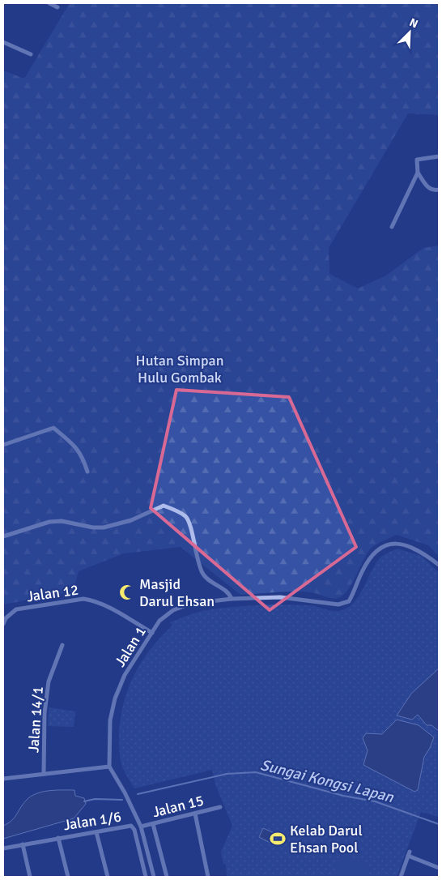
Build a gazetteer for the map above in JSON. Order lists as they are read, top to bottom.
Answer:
{
  "streets": {
    "street": [
      "Jalan 12",
      "Jalan 1",
      "Jalan 14/1",
      "Jalan 15",
      "Jalan 1/6"
    ]
  },
  "crossings": [
    ["Jalan 12", "Jalan 1"]
  ],
  "water": ["Sungai Kongsi Lapan"],
  "parks": ["Hutan Simpan Hulu Gombak"],
  "places": {
    "mosque": ["Masjid Darul Ehsan"],
    "sports": ["Kelab Darul Ehsan Pool"]
  },
  "north": "top right"
}
